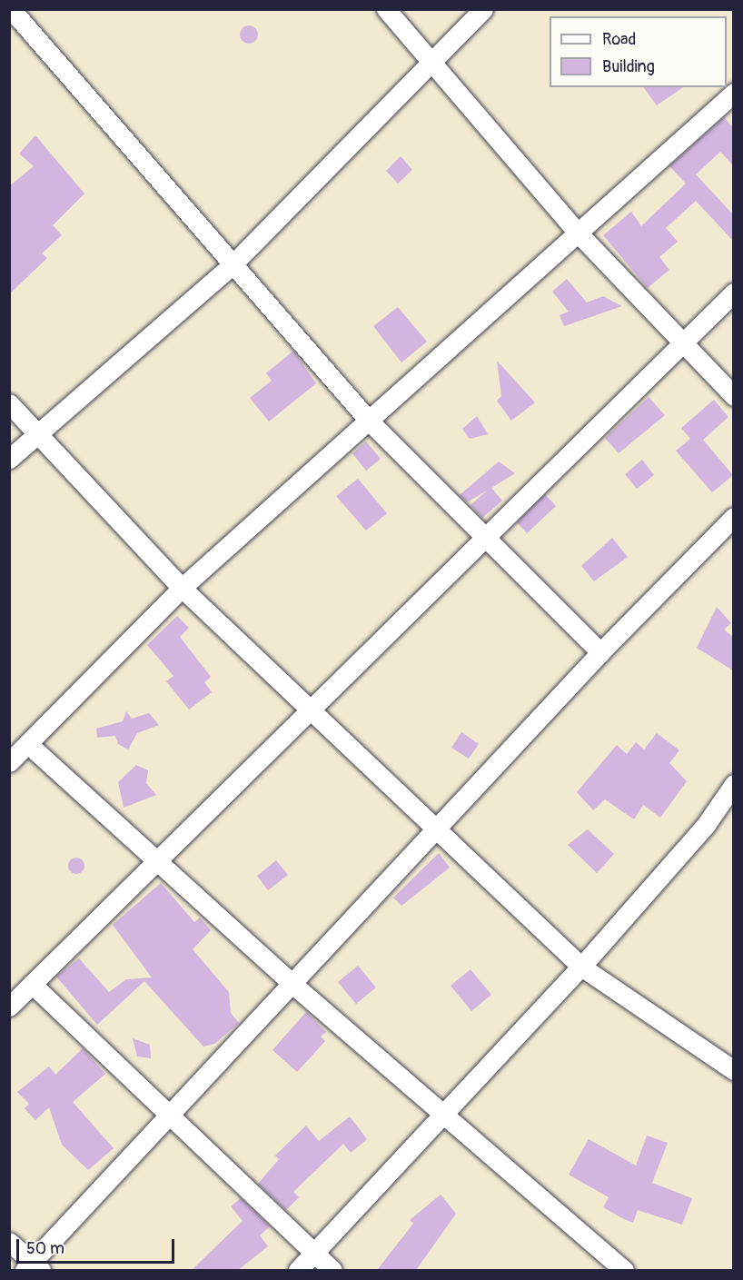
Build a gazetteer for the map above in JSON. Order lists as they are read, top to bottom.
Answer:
{
  "legend": ["Road", "Building"],
  "scale_bar": "50 m"
}
